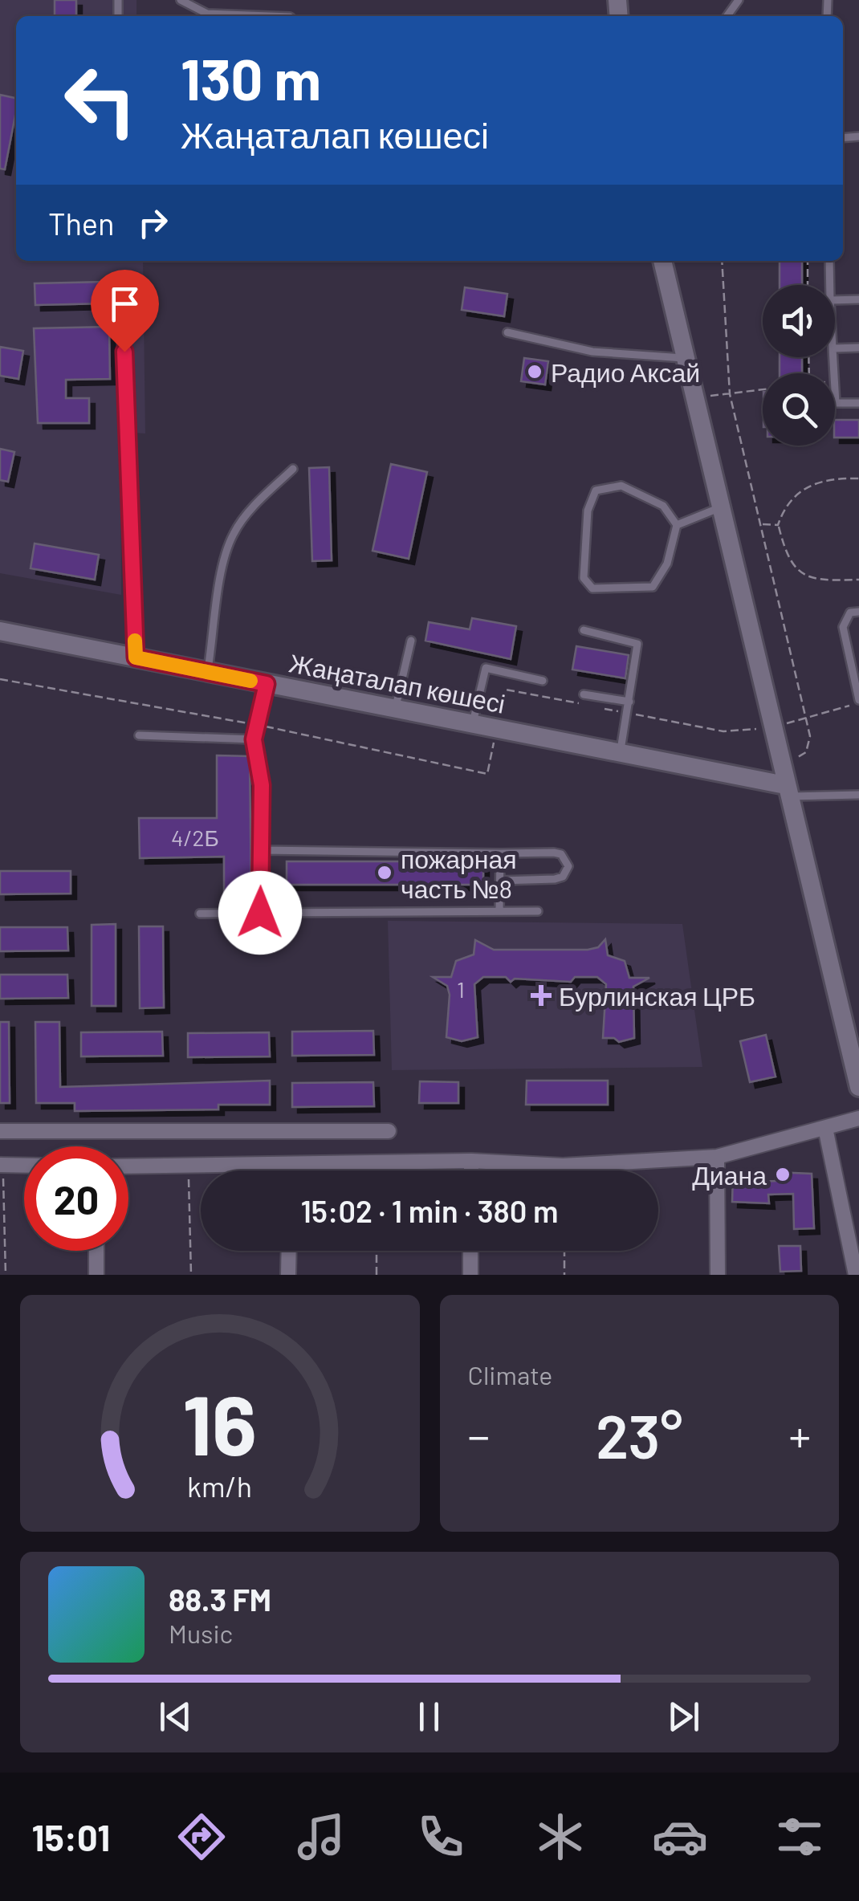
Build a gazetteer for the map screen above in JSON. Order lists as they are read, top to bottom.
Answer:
{
  "streets": {
    "main road": ["Жаңаталап көшесі"]
  },
  "places": {
    "other": ["Радио Аксай", "пожарная часть №8", "Диана"],
    "health": ["Бурлинская ЦРБ"]
  },
  "house_numbers": ["4/2Б", "1"],
  "page": {
    "turn": ["130 m", "Жаңаталап көшесі"],
    "then": "Then",
    "limit": "20",
    "trip": "15:02 · 1 min · 380 m",
    "tile": "Climate",
    "heat": ["−", "23°", "+"],
    "song": ["88.3 FM", "Music"],
    "tabs": "15:01",
    "gauge": ["16", "km/h"]
  }
}
